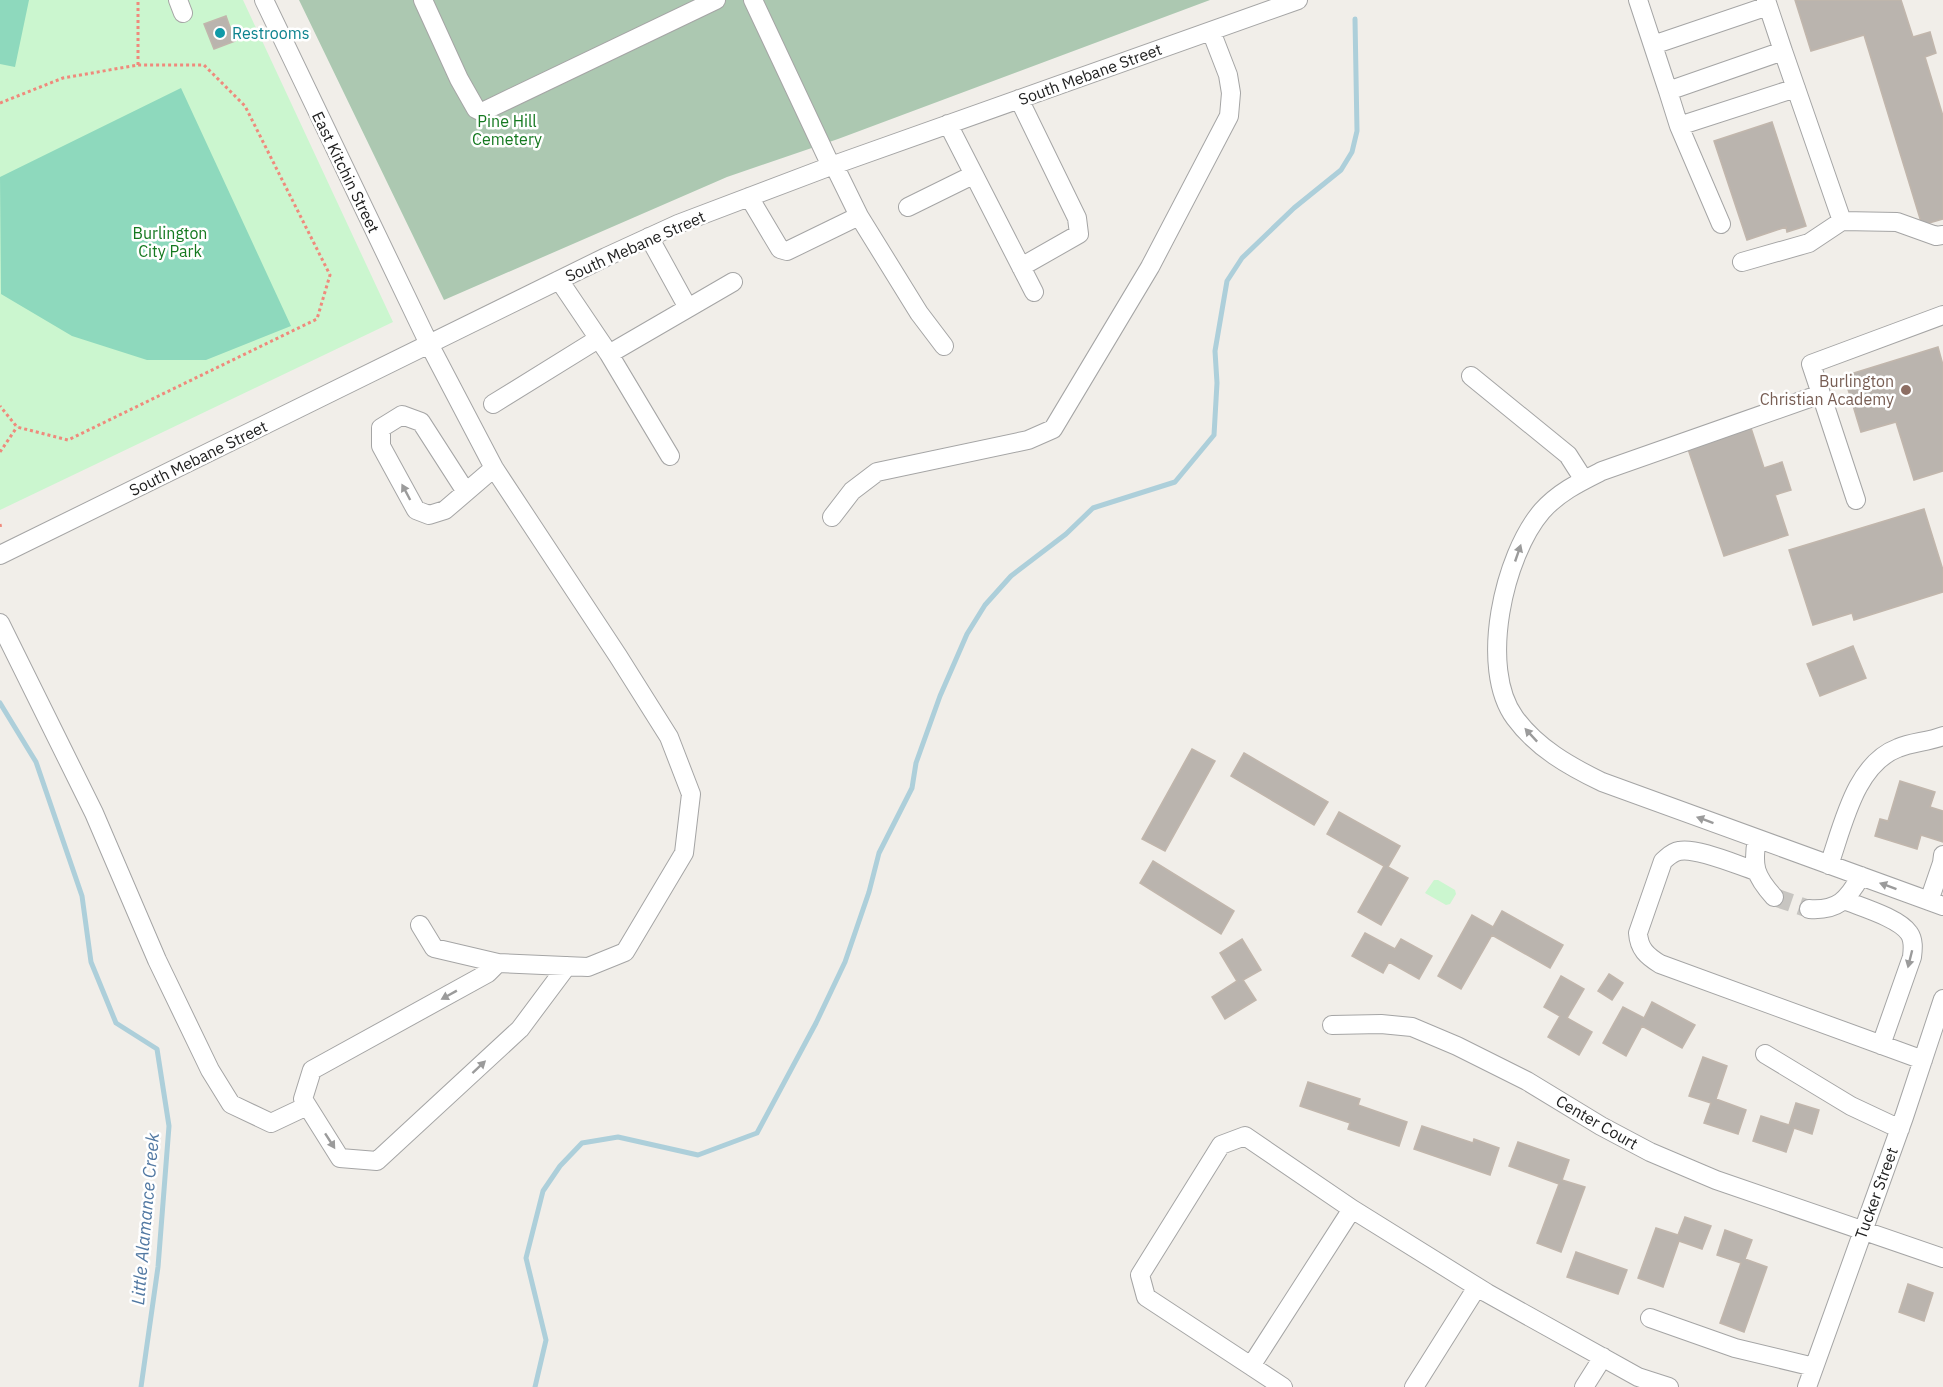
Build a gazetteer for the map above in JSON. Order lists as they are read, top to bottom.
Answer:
{
  "streets": {
    "street": [
      "South Mebane Street",
      "East Kitchin Street",
      "Center Court",
      "Tucker Street"
    ]
  },
  "crossings": [
    ["South Mebane Street", "East Kitchin Street"],
    ["Center Court", "Tucker Street"]
  ],
  "water": ["Little Alamance Creek"],
  "parks": ["Pine Hill Cemetery", "Burlington City Park"],
  "places": ["Restrooms", "Burlington Christian Academy"]
}
